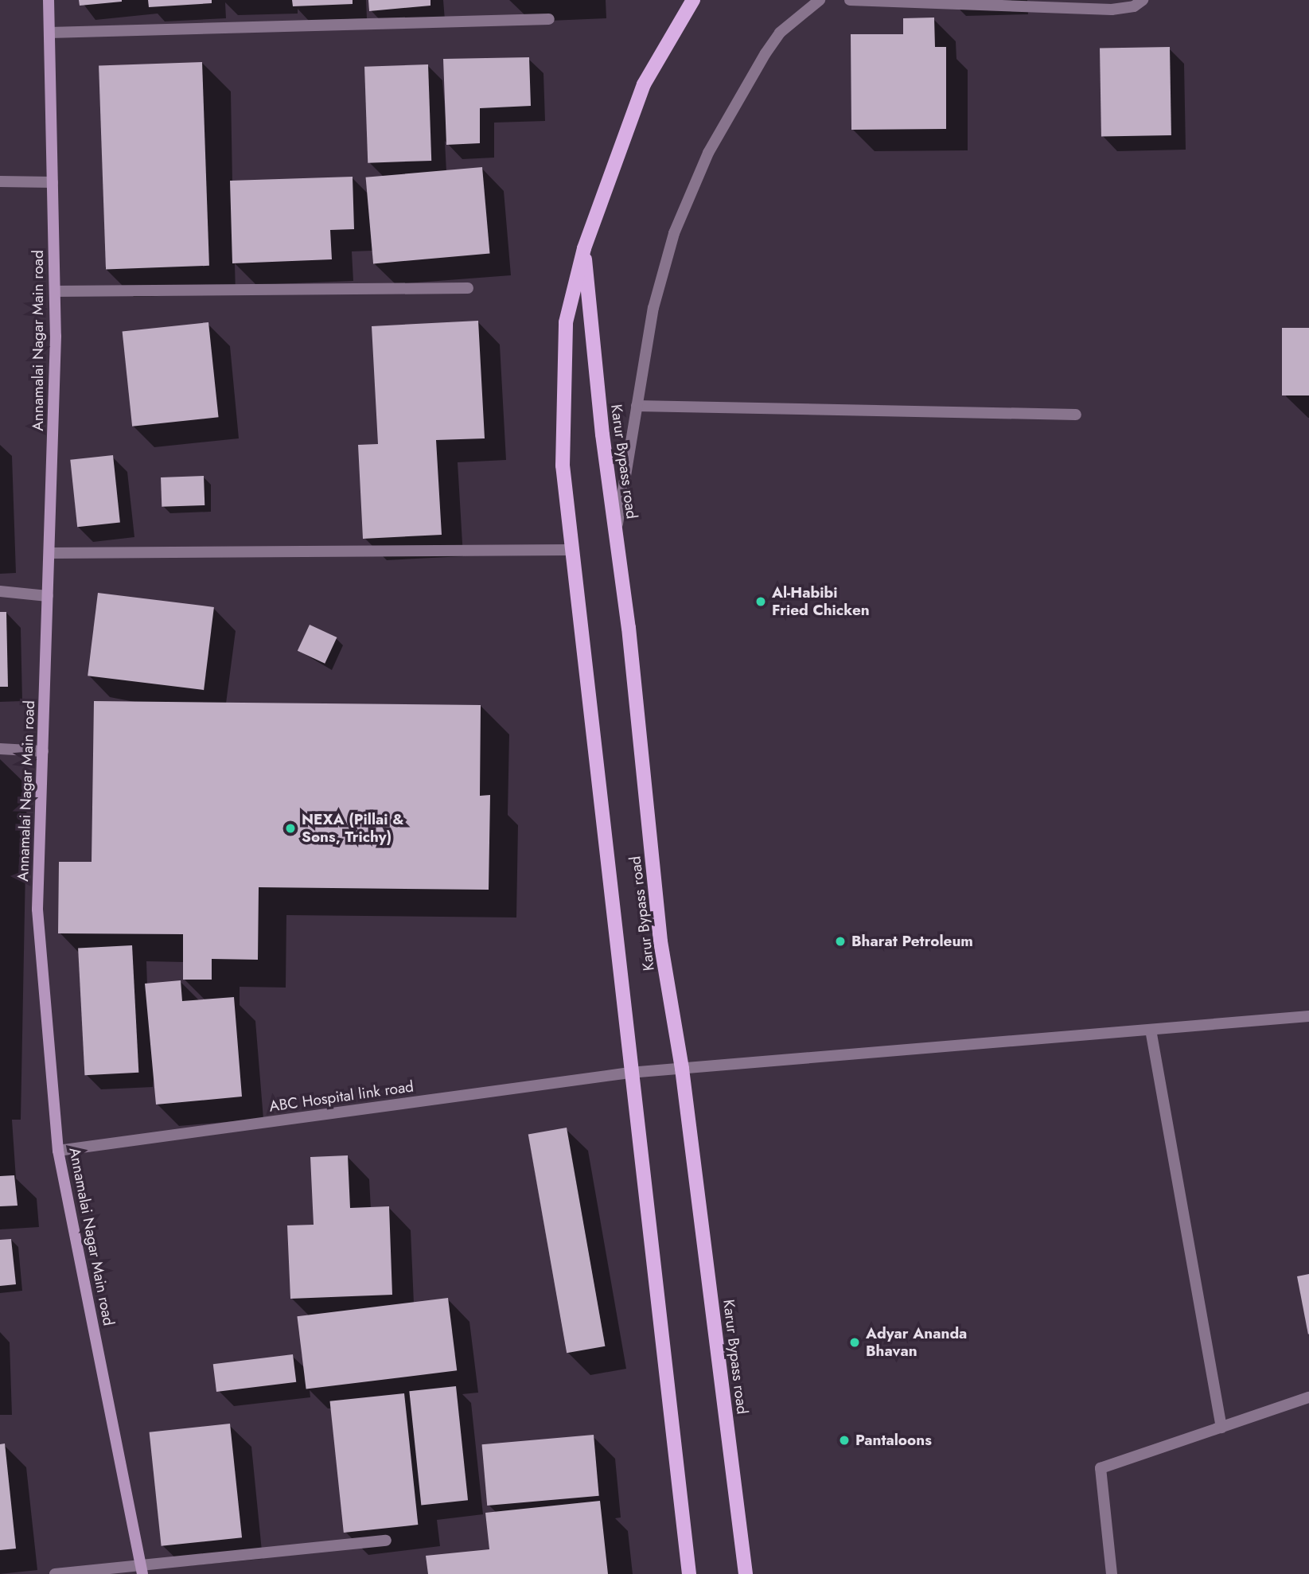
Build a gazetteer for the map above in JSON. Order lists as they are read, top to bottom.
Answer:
{
  "streets": {
    "main road": ["Karur Bypass road"],
    "street": ["Annamalai Nagar Main road", "ABC Hospital link road"]
  },
  "crossings": [
    ["Annamalai Nagar Main road", "ABC Hospital link road"],
    ["Karur Bypass road", "ABC Hospital link road"]
  ],
  "places": [
    "Al-Habibi Fried Chicken",
    "NEXA (Pillai & Sons, Trichy)",
    "Bharat Petroleum",
    "Adyar Ananda Bhavan",
    "Pantaloons"
  ]
}
